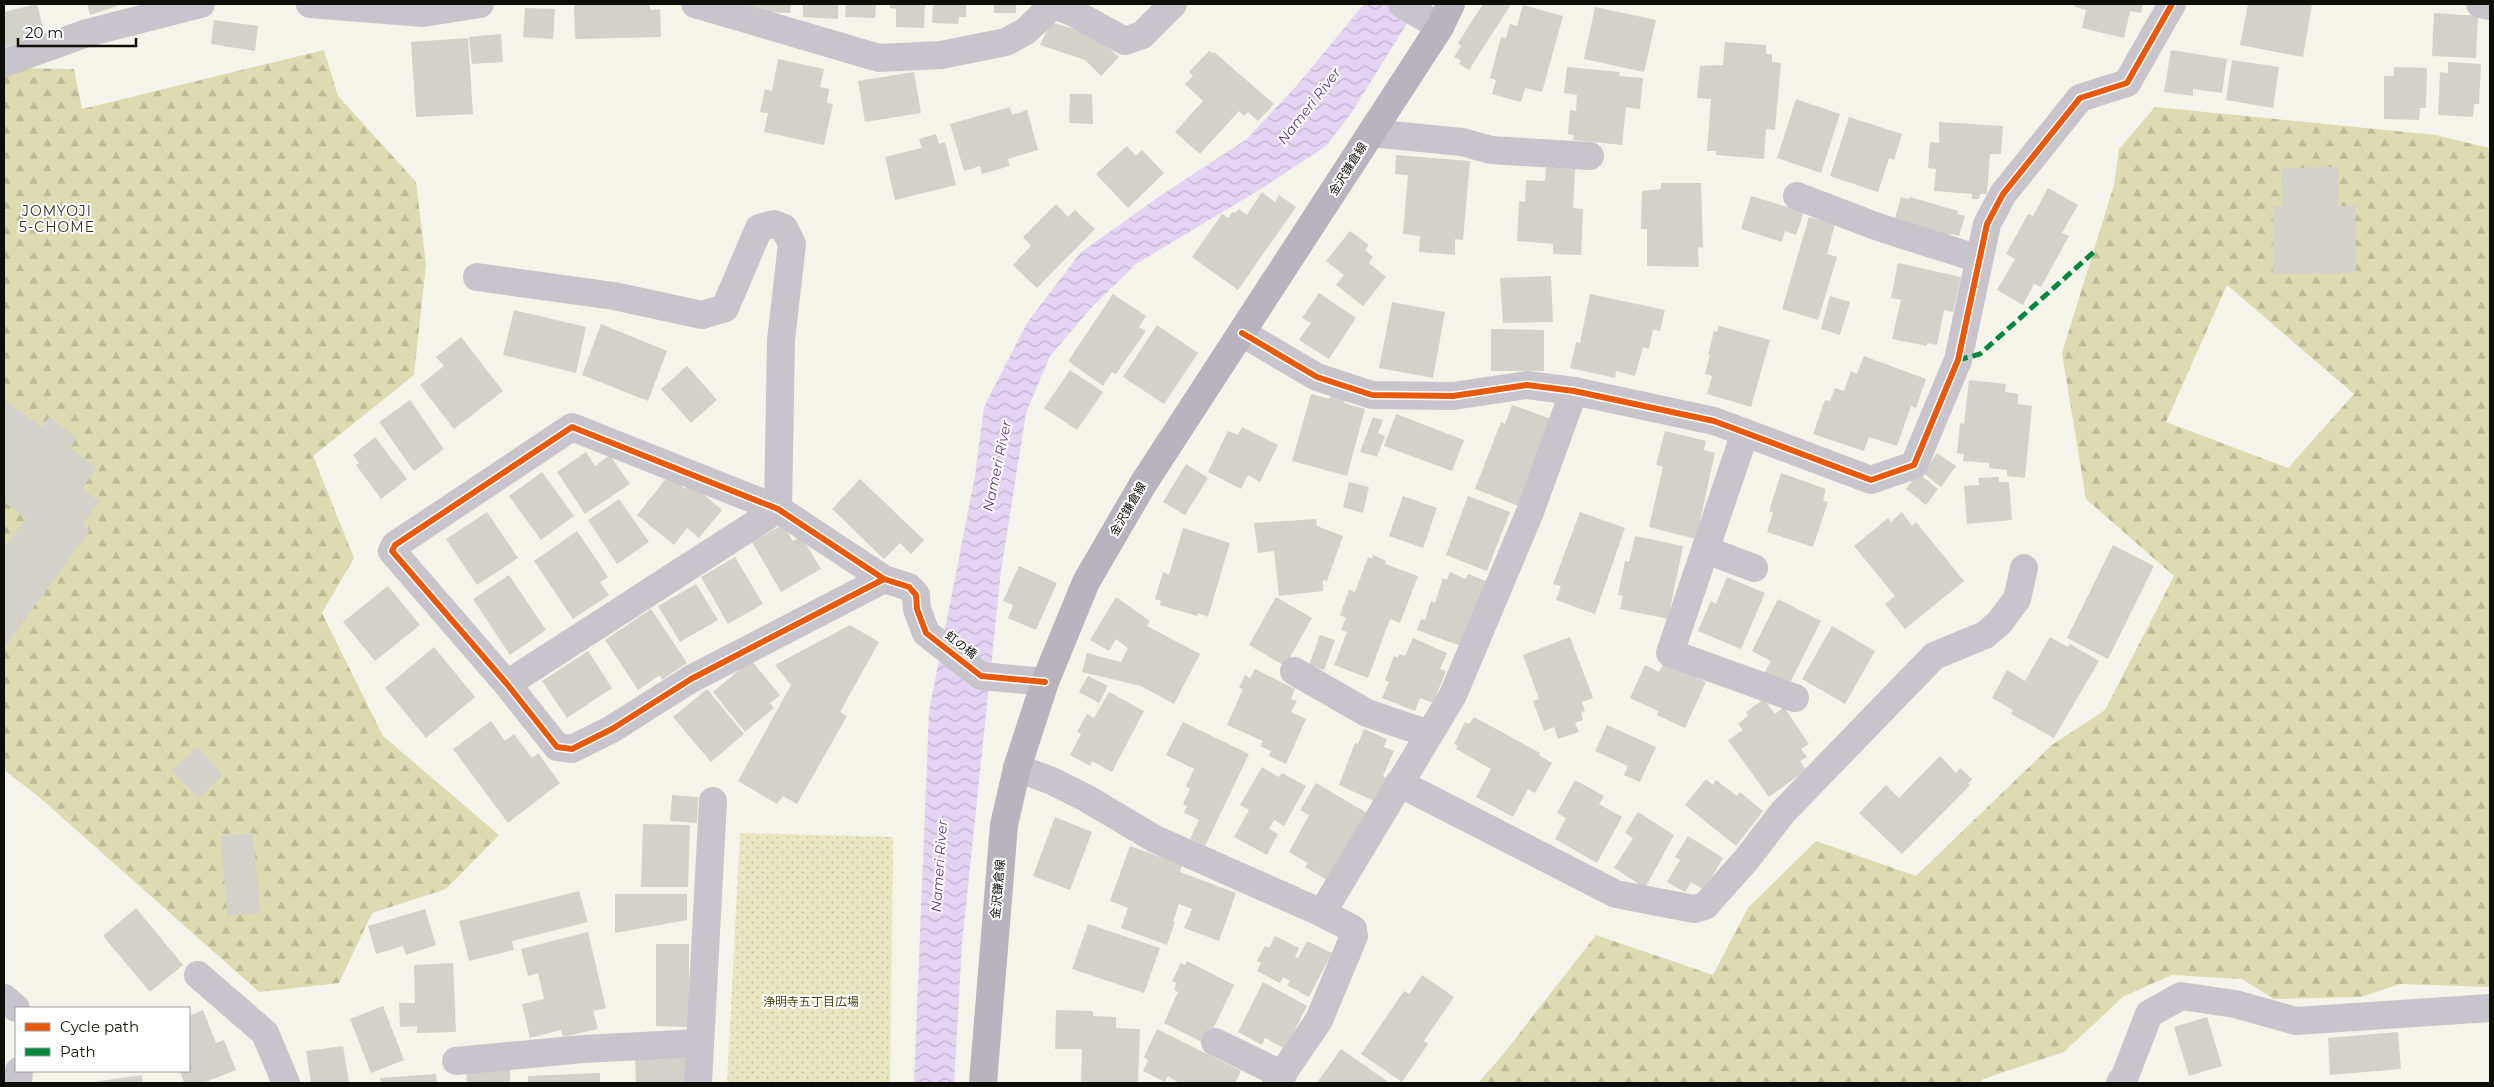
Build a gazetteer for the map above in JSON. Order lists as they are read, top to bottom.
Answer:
{
  "streets": {
    "main road": ["金沢鎌倉線"],
    "street": ["虹の橋"]
  },
  "crossings": [
    ["金沢鎌倉線", "虹の橋"]
  ],
  "districts": ["JOMYOJI 5-CHOME"],
  "water": ["Nameri River"],
  "parks": ["浄明寺五丁目広場"],
  "legend": ["Cycle path", "Path"],
  "scale_bar": "20 m"
}
